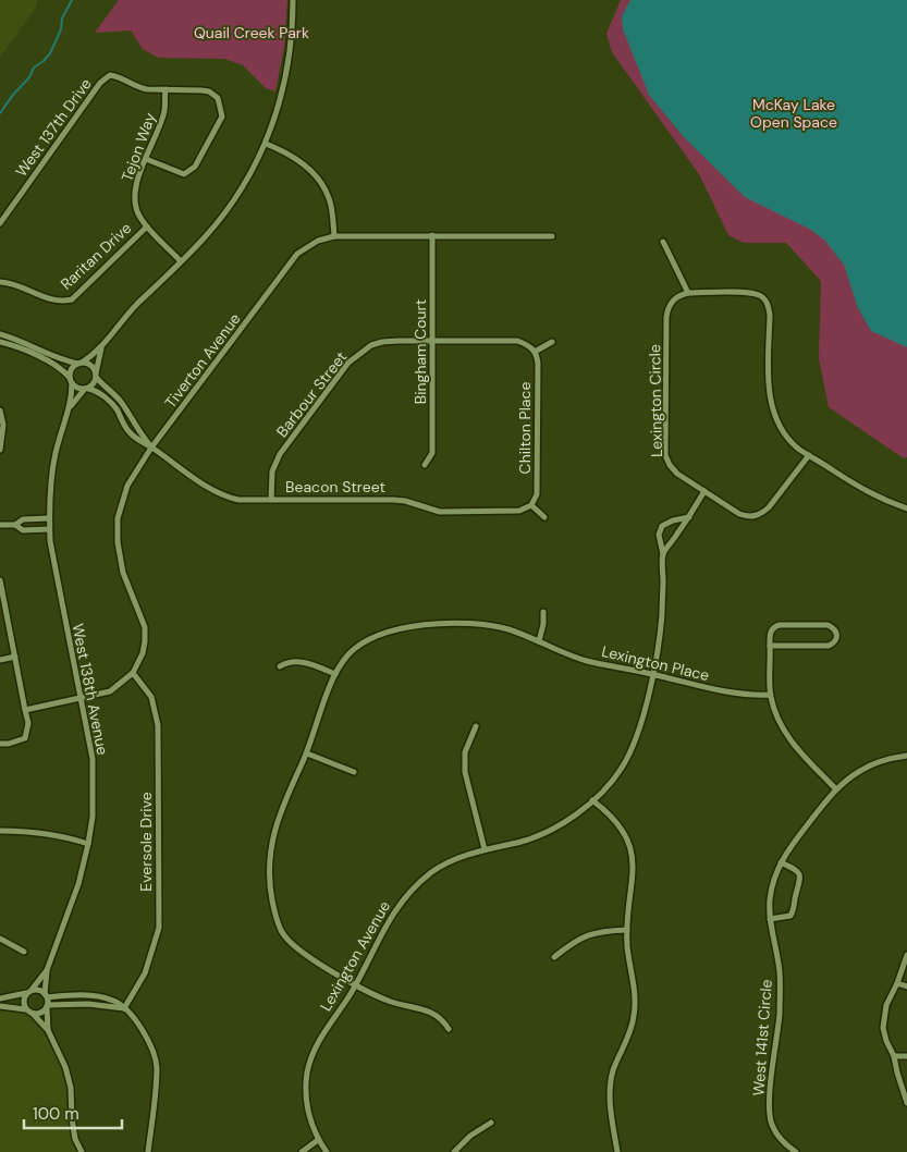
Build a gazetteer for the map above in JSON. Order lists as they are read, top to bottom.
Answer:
{
  "streets": {
    "street": [
      "West 137th Drive",
      "Tejon Way",
      "Raritan Drive",
      "Bingham Court",
      "Tiverton Avenue",
      "Barbour Street",
      "Lexington Circle",
      "Chilton Place",
      "Beacon Street",
      "Lexington Place",
      "West 138th Avenue",
      "Eversole Drive",
      "Lexington Avenue",
      "West 141st Circle"
    ]
  },
  "crossings": [
    ["West 137th Drive", "Tejon Way"],
    ["Tejon Way", "Raritan Drive"],
    ["Bingham Court", "Tiverton Avenue"],
    ["Bingham Court", "Barbour Street"],
    ["Tiverton Avenue", "Beacon Street"],
    ["Tiverton Avenue", "West 138th Avenue"],
    ["Tiverton Avenue", "Eversole Drive"],
    ["Barbour Street", "Chilton Place"],
    ["Barbour Street", "Beacon Street"],
    ["Chilton Place", "Beacon Street"],
    ["Beacon Street", "West 138th Avenue"],
    ["Lexington Place", "Lexington Avenue"]
  ],
  "parks": ["Quail Creek Park", "McKay Lake Open Space"],
  "scale_bar": "100 m"
}
